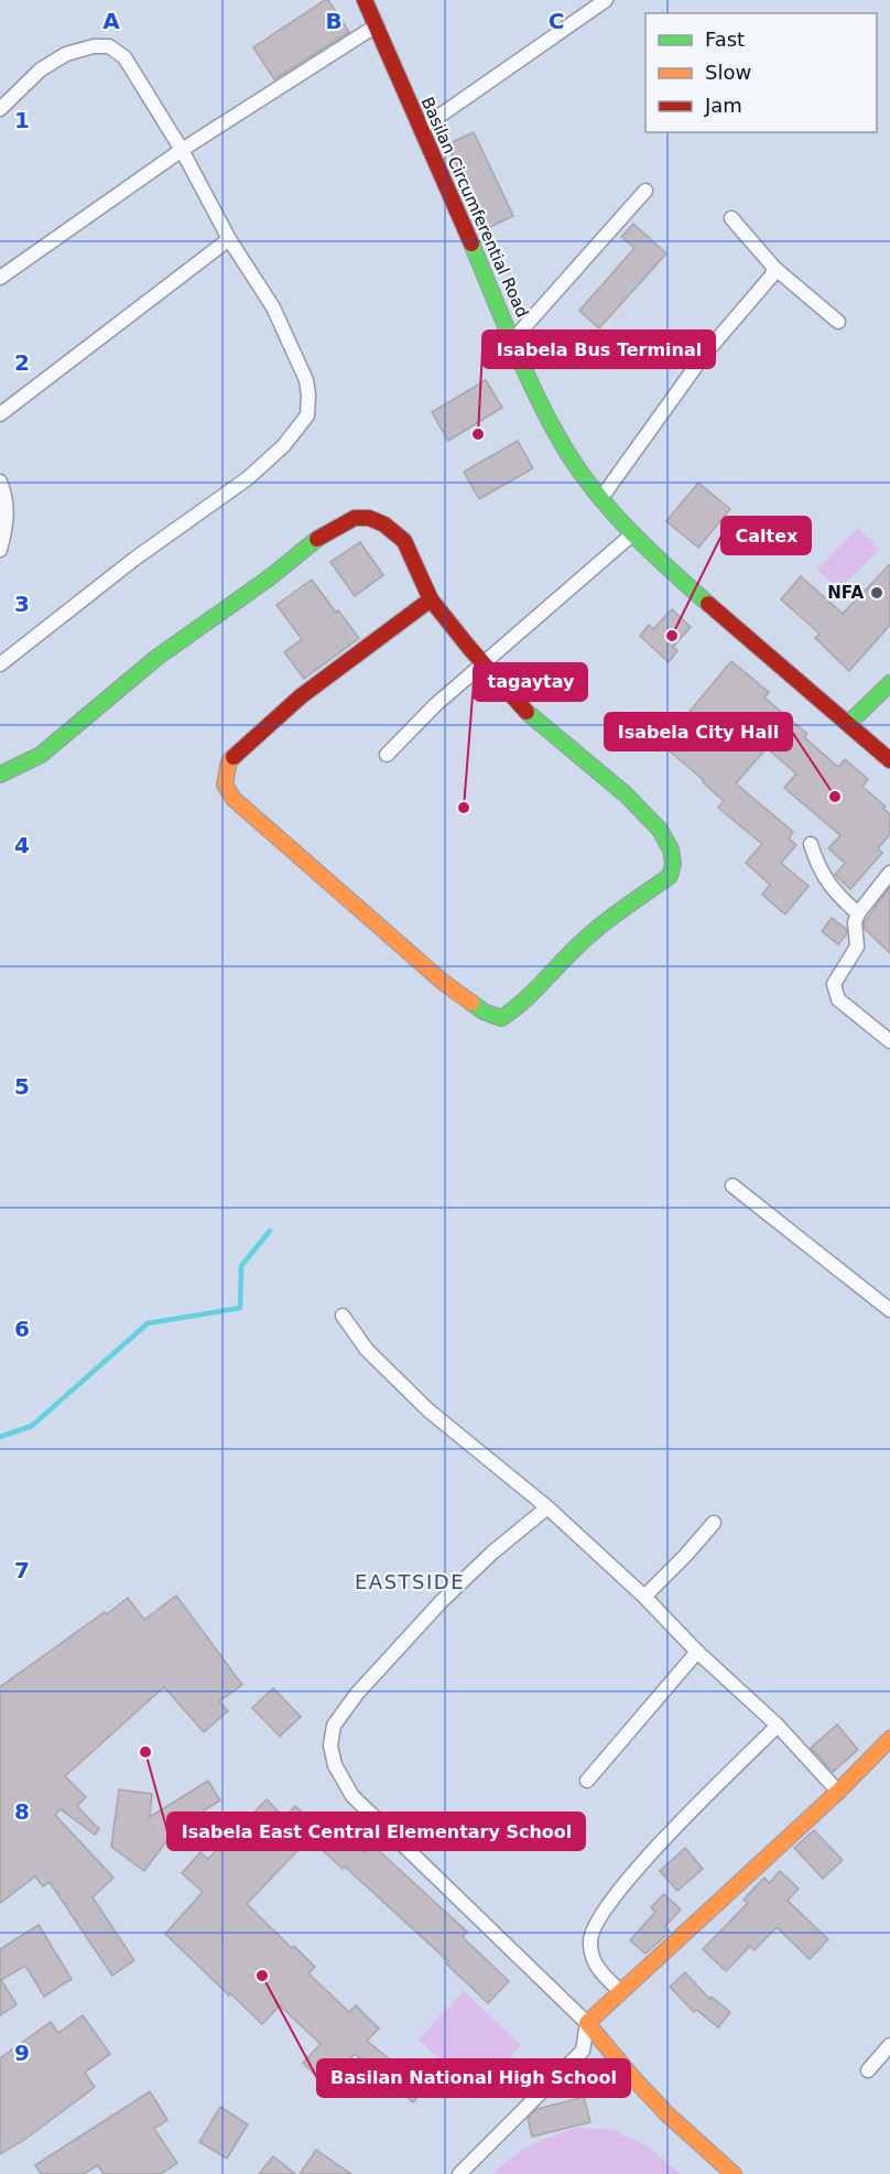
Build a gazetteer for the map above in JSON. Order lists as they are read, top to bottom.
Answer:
{
  "streets": {
    "street": ["Basilan Circumferential Road"]
  },
  "districts": ["EASTSIDE"],
  "places": [
    "Isabela Bus Terminal",
    "NFA",
    "Caltex",
    "Isabela City Hall",
    "tagaytay",
    "Isabela East Central Elementary School",
    "Basilan National High School"
  ],
  "legend": ["Fast", "Slow", "Jam"],
  "grid": {
    "columns": ["A", "B", "C"],
    "rows": [
      "1",
      "2",
      "3",
      "4",
      "5",
      "6",
      "7",
      "8",
      "9"
    ]
  }
}
